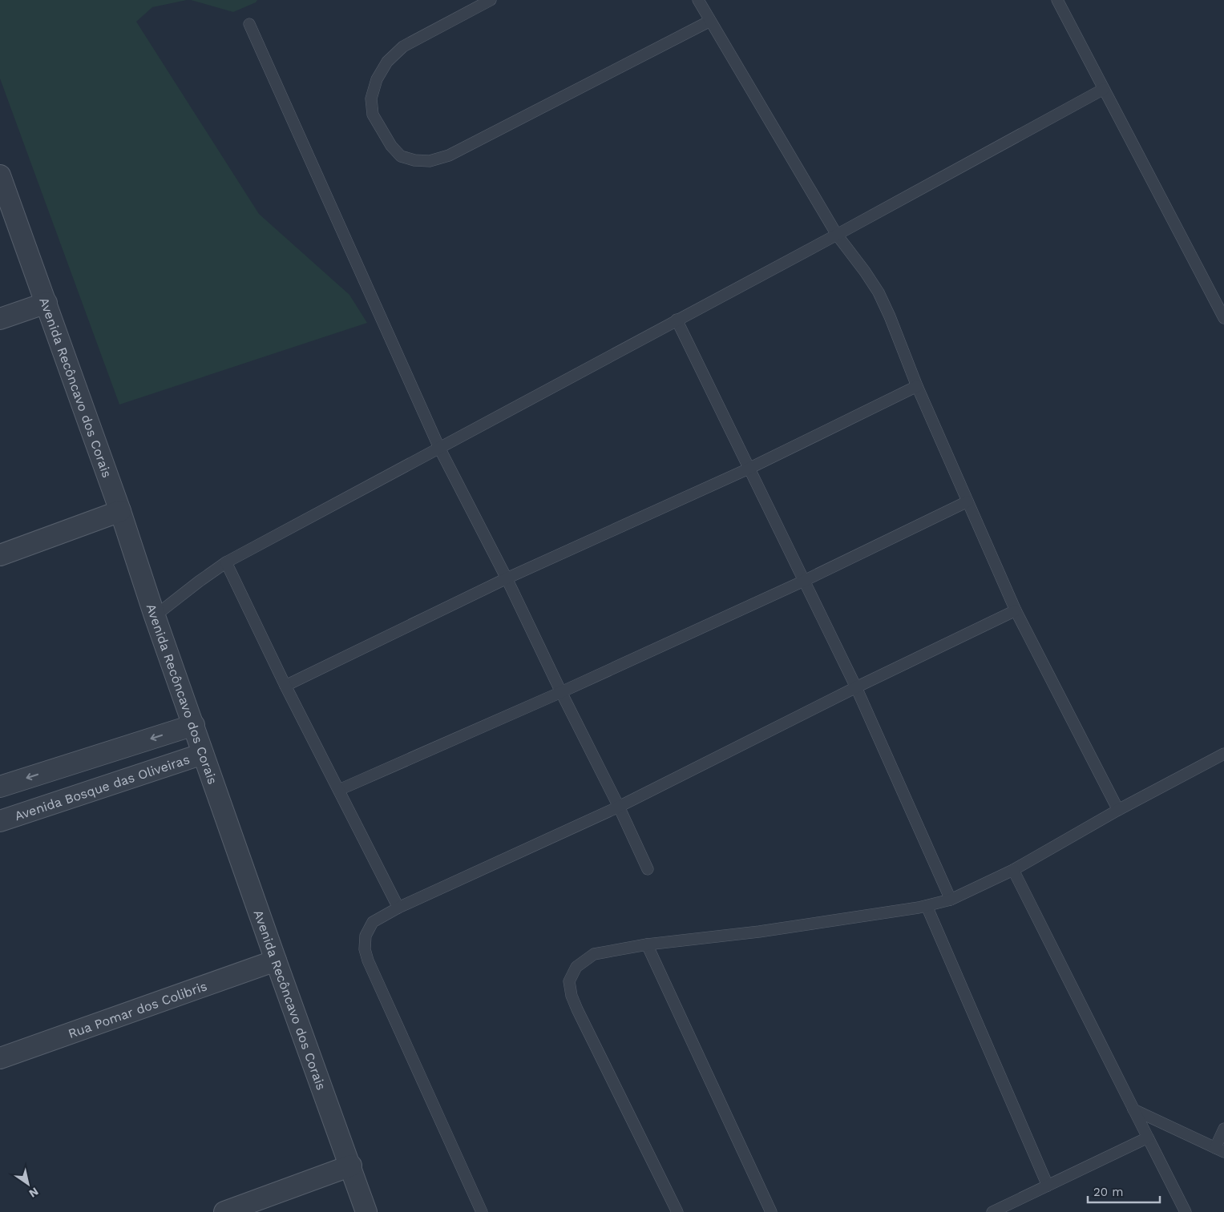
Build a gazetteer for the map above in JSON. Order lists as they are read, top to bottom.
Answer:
{
  "streets": {
    "street": ["Avenida Recôncavo dos Corais", "Avenida Bosque das Oliveiras", "Rua Pomar dos Colibris"]
  },
  "crossings": [
    ["Avenida Recôncavo dos Corais", "Avenida Bosque das Oliveiras"],
    ["Avenida Recôncavo dos Corais", "Rua Pomar dos Colibris"]
  ],
  "scale_bar": "20 m",
  "north": "bottom right"
}
